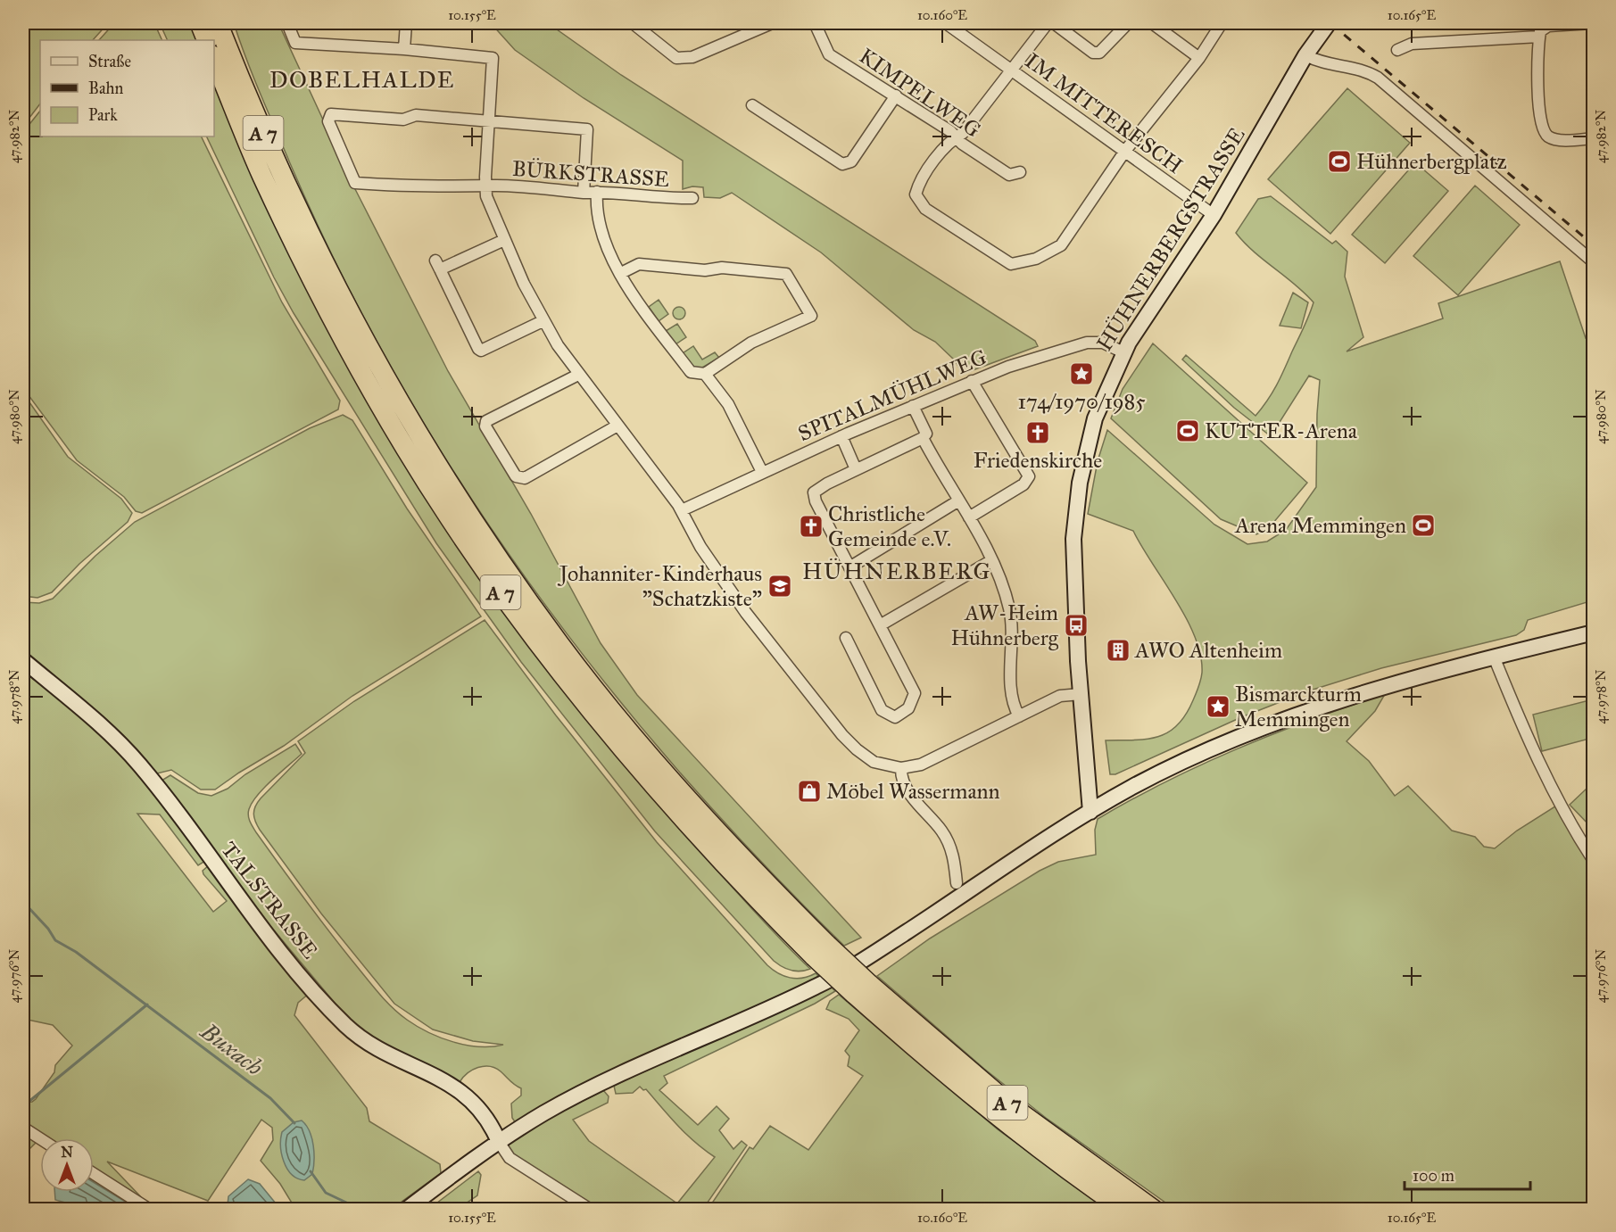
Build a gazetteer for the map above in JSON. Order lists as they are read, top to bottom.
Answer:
{
  "streets": {
    "highway": ["A 7"],
    "street": [
      "KIMPELWEG",
      "IM MITTERESCH",
      "BÜRKSTRASSE",
      "HÜHNERBERGSTRASSE",
      "SPITALMÜHLWEG",
      "TALSTRASSE"
    ]
  },
  "crossings": [
    ["IM MITTERESCH", "HÜHNERBERGSTRASSE"],
    ["HÜHNERBERGSTRASSE", "SPITALMÜHLWEG"]
  ],
  "districts": ["DOBELHALDE", "HÜHNERBERG"],
  "water": ["Buxach"],
  "places": {
    "sports": ["Hühnerbergplatz", "KUTTER-Arena", "Arena Memmingen"],
    "place": ["174/1970/1985", "Bismarckturm Memmingen"],
    "church": ["Friedenskirche", "Christliche Gemeinde e.V."],
    "school or university": ["Johanniter-Kinderhaus \"Schatzkiste\""],
    "bus stop": ["AW-Heim Hühnerberg"],
    "building": ["AWO Altenheim"],
    "shop": ["Möbel Wassermann"]
  },
  "legend": ["Straße", "Bahn", "Park"],
  "scale_bar": "100 m",
  "north": "top",
  "coordinates": [
    "10.155°E",
    "10.160°E",
    "10.165°E",
    "47.982°N",
    "47.980°N",
    "47.978°N",
    "47.976°N"
  ]
}
